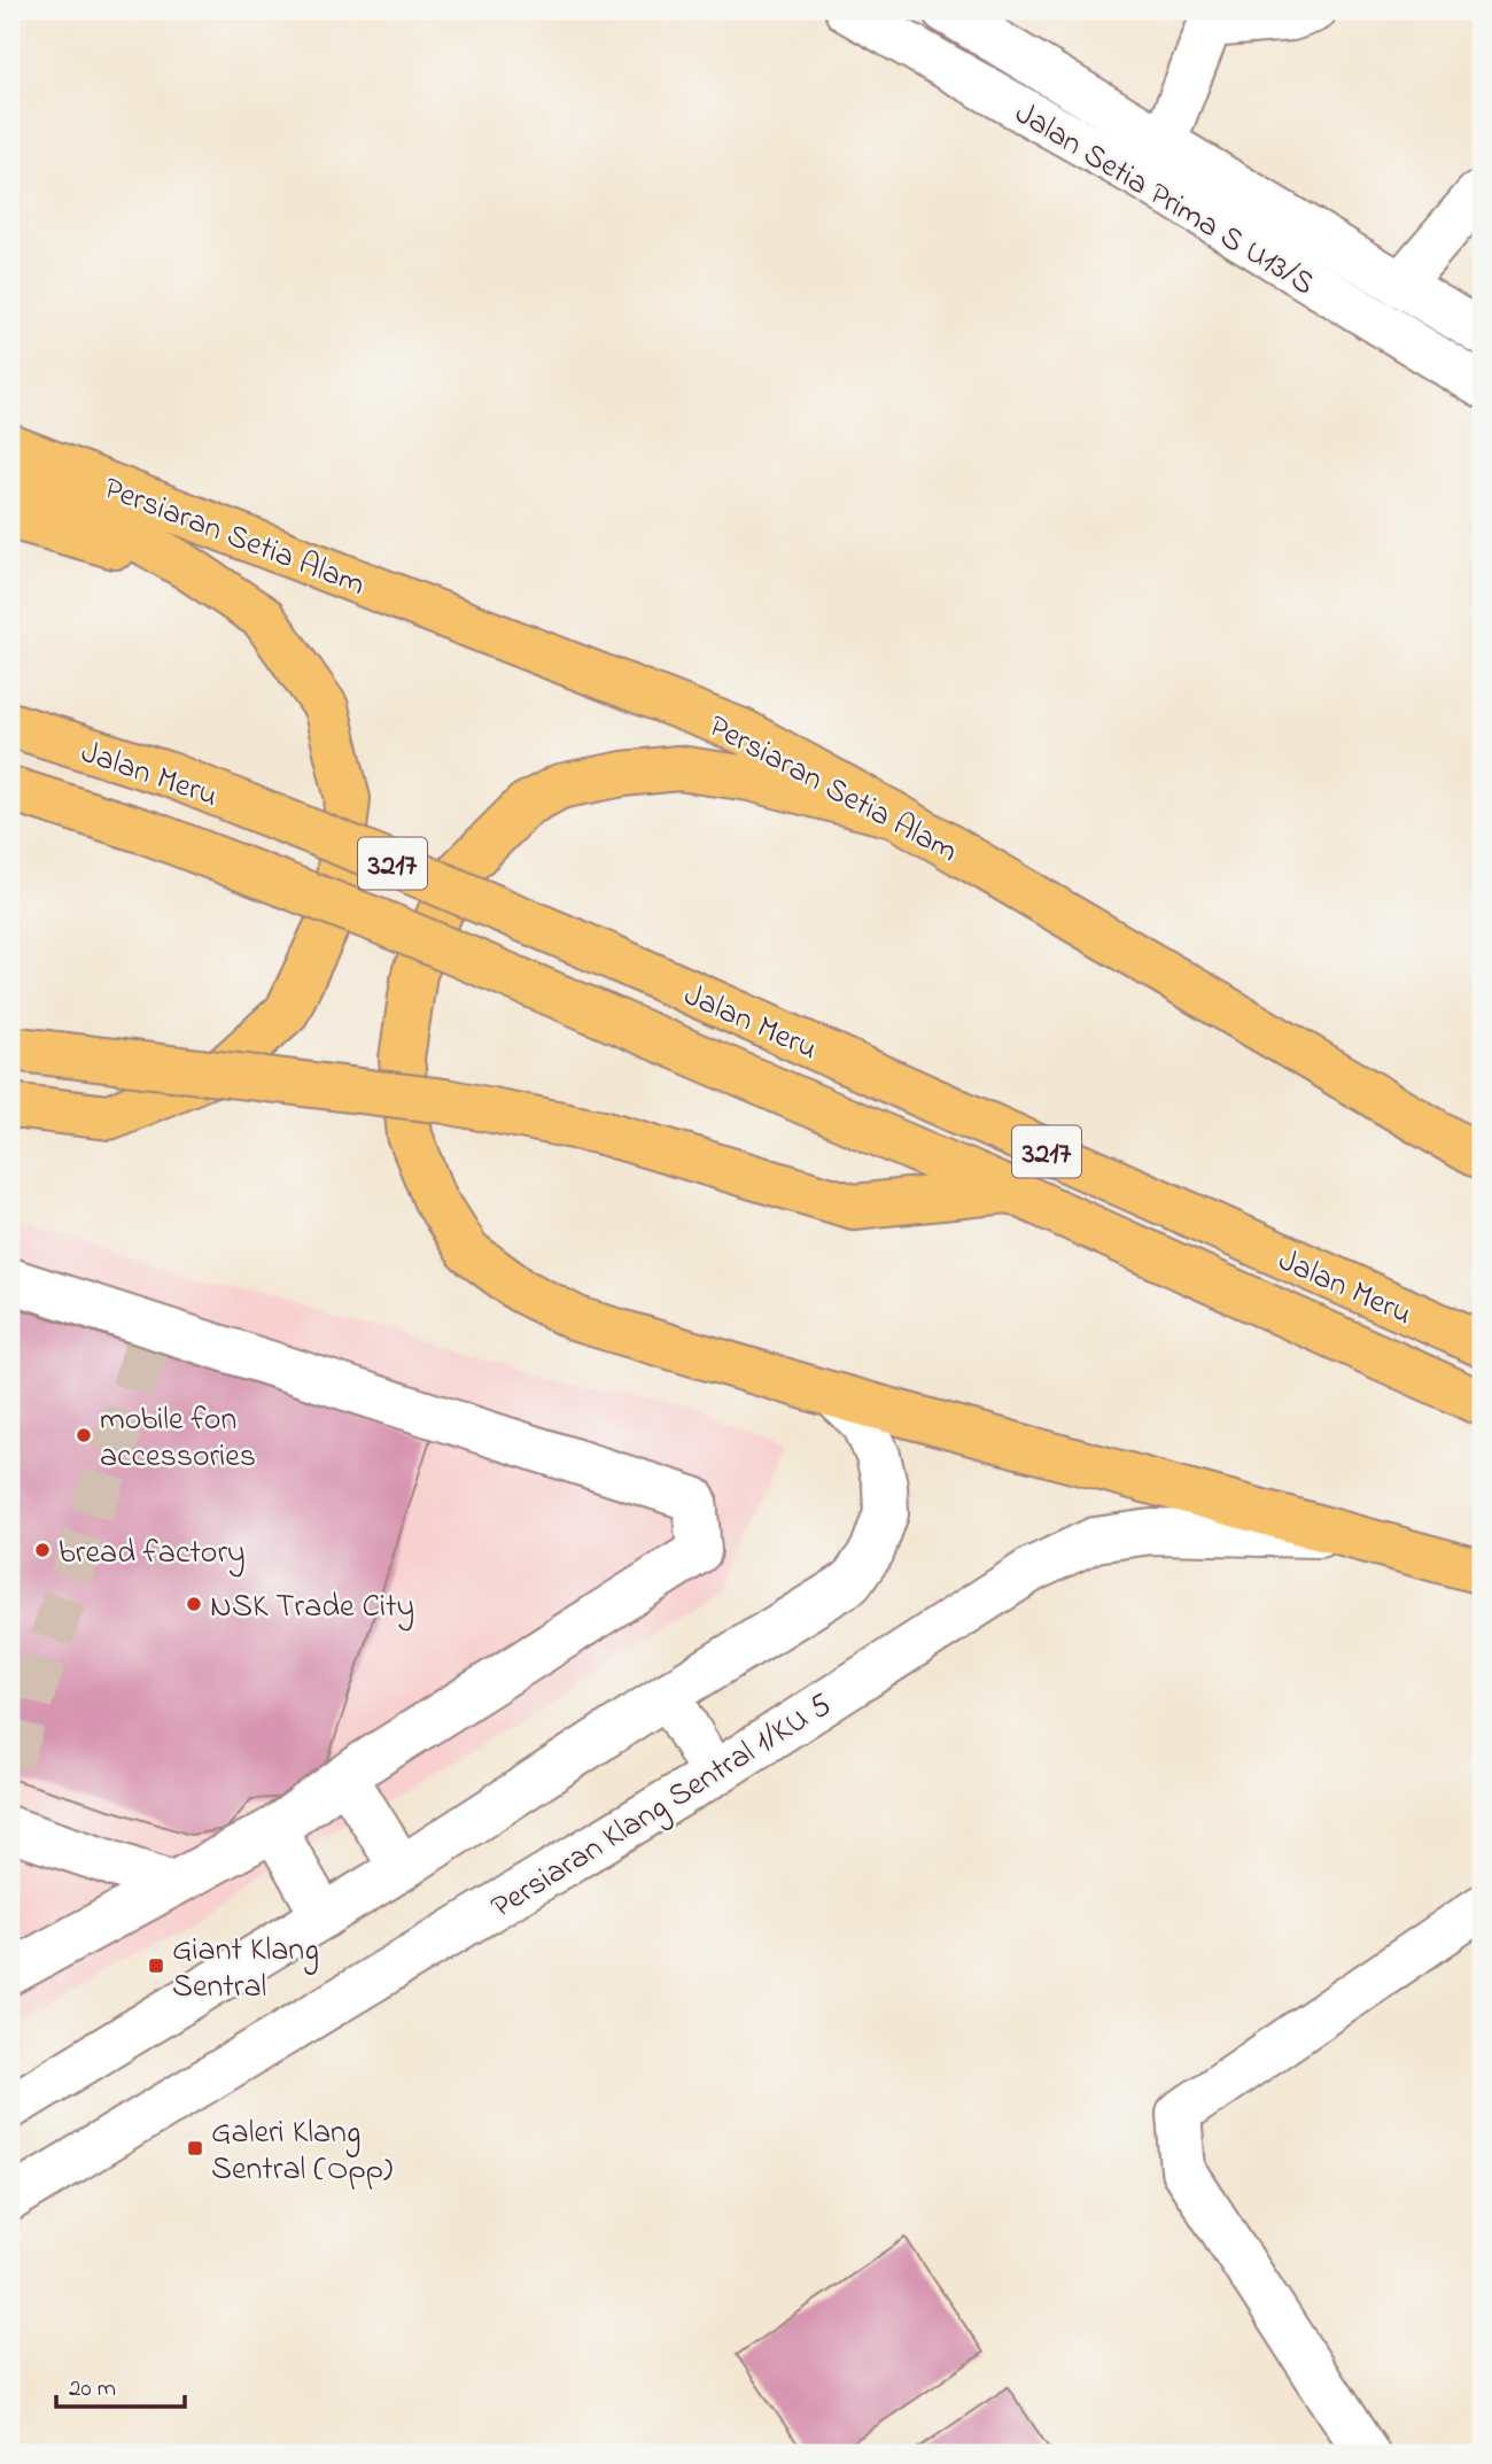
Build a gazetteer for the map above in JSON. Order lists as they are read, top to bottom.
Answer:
{
  "streets": {
    "highway": ["Persiaran Setia Alam", "Jalan Meru", "3217"],
    "street": ["Jalan Setia Prima S U13/S", "Persiaran Klang Sentral 1/KU 5"]
  },
  "places": {
    "other": ["mobile fon accessories", "bread factory", "NSK Trade City"],
    "transit": ["Giant Klang Sentral", "Galeri Klang Sentral (Opp)"]
  },
  "scale_bar": "20 m"
}
